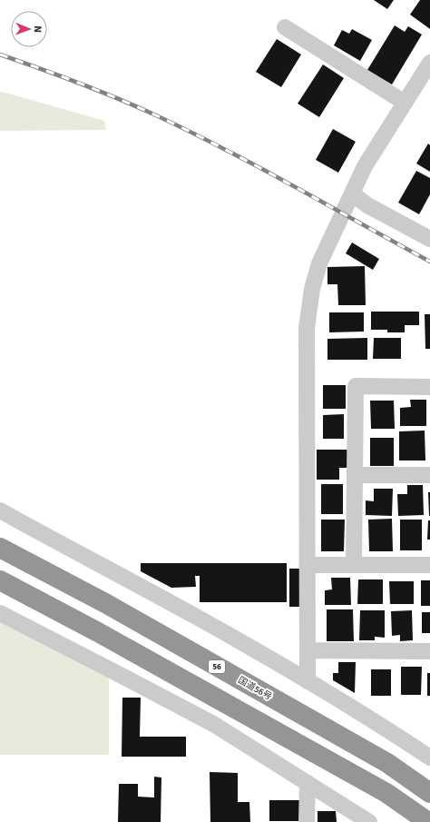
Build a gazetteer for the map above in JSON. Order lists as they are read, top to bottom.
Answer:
{
  "streets": {
    "highway": ["56", "国道56号"]
  },
  "north": "right"
}
